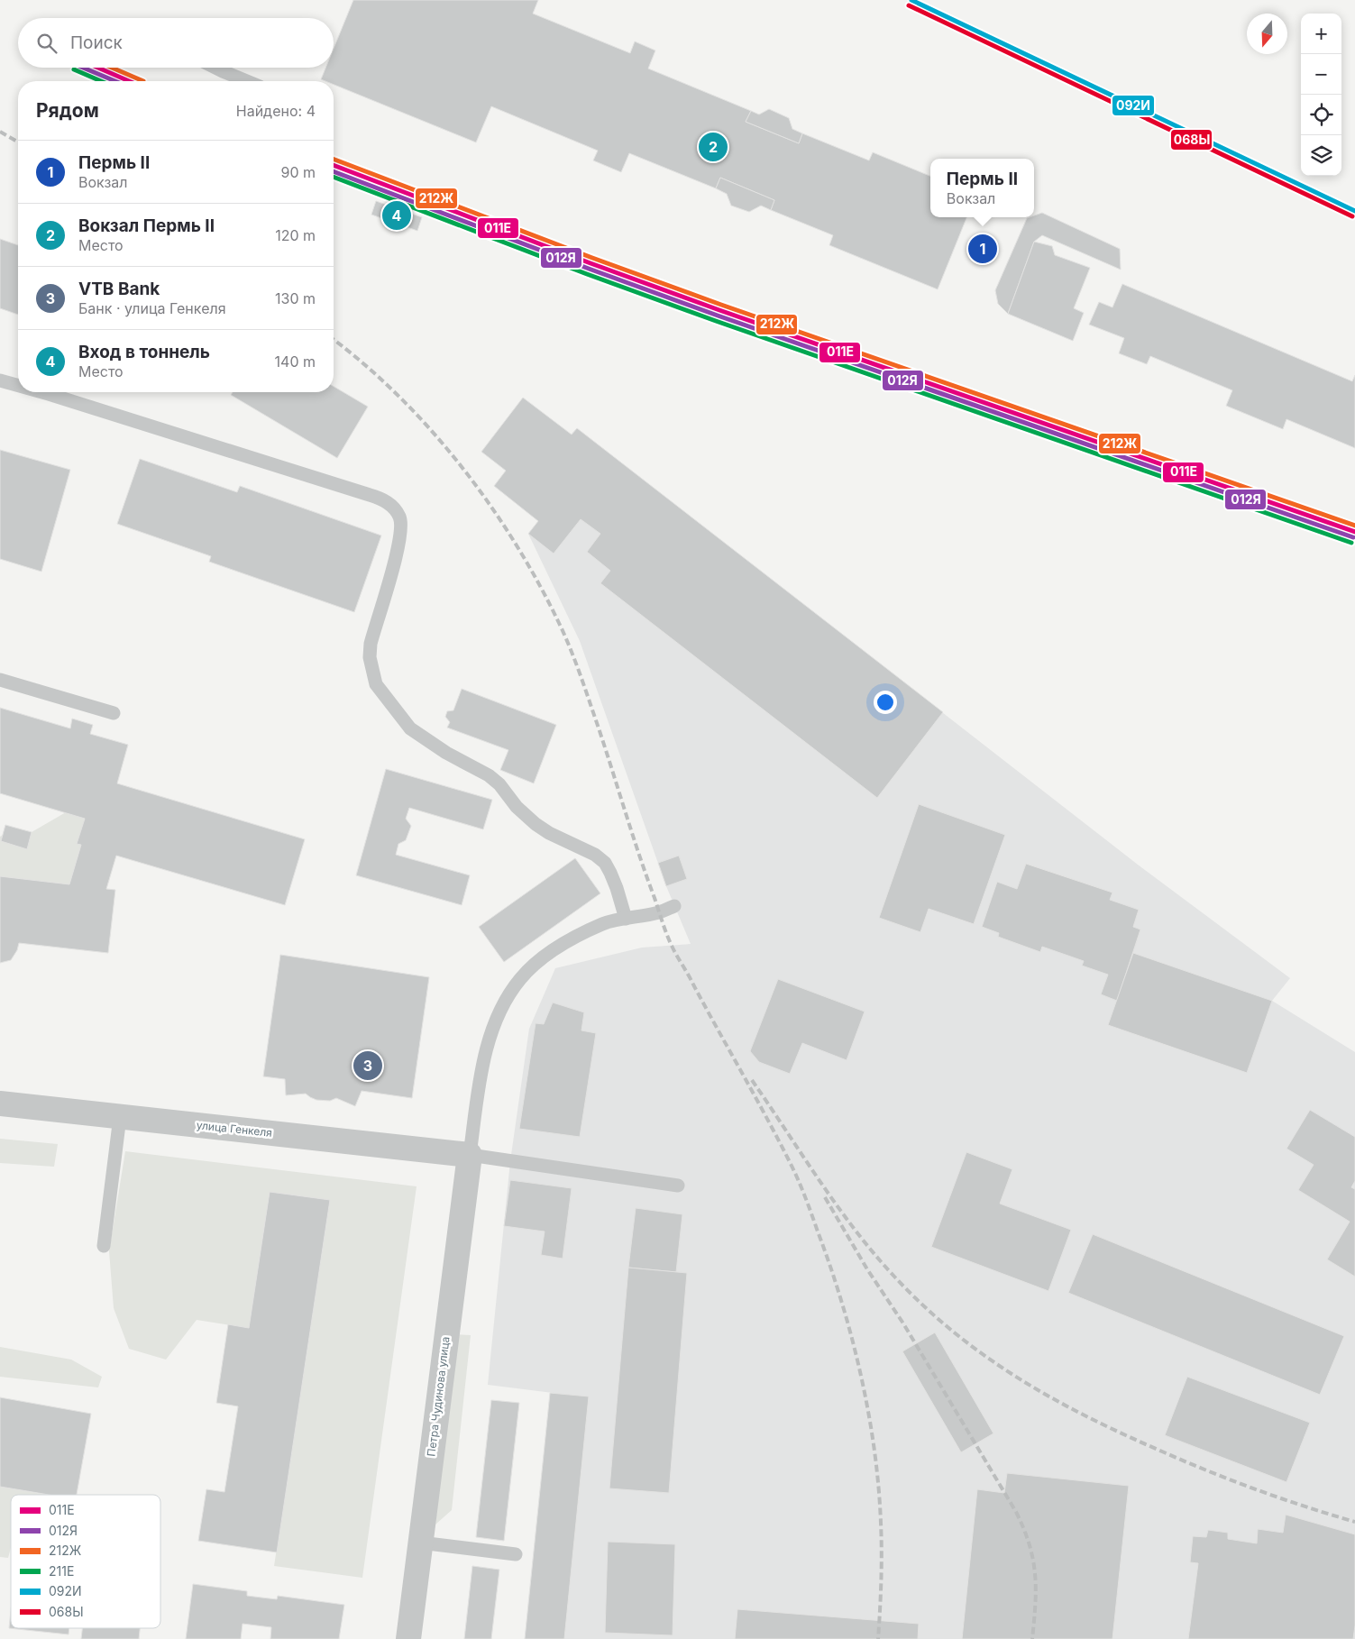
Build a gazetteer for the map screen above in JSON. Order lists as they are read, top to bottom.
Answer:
{
  "streets": {
    "street": ["улица Генкеля", "Петра Чудинова улица"]
  },
  "crossings": [
    ["улица Генкеля", "Петра Чудинова улица"]
  ],
  "lines": [
    "transit line 092И",
    "transit line 068Ы",
    "transit line 011Е",
    "transit line 012Я",
    "transit line 212Ж",
    "transit line 211Е"
  ],
  "legend": [
    "011Е",
    "012Я",
    "212Ж",
    "211Е",
    "092И",
    "068Ы"
  ],
  "north": "bottom",
  "page": {
    "map_buttons": ["+", "−"],
    "search": "Поиск",
    "heading": ["Рядом", "Найдено: 4"],
    "pins": [
      "2",
      "4",
      "1",
      "3"
    ],
    "list": [
      {
        "mark": "1",
        "name": "Пермь II",
        "note": "Вокзал",
        "value": "90 m"
      },
      {
        "mark": "2",
        "name": "Вокзал Пермь II",
        "note": "Место",
        "value": "120 m"
      },
      {
        "mark": "3",
        "name": "VTB Bank",
        "note": "Банк · улица Генкеля",
        "value": "130 m"
      },
      {
        "mark": "4",
        "name": "Вход в тоннель",
        "note": "Место",
        "value": "140 m"
      }
    ],
    "popup": ["Пермь II", "Вокзал"]
  }
}
